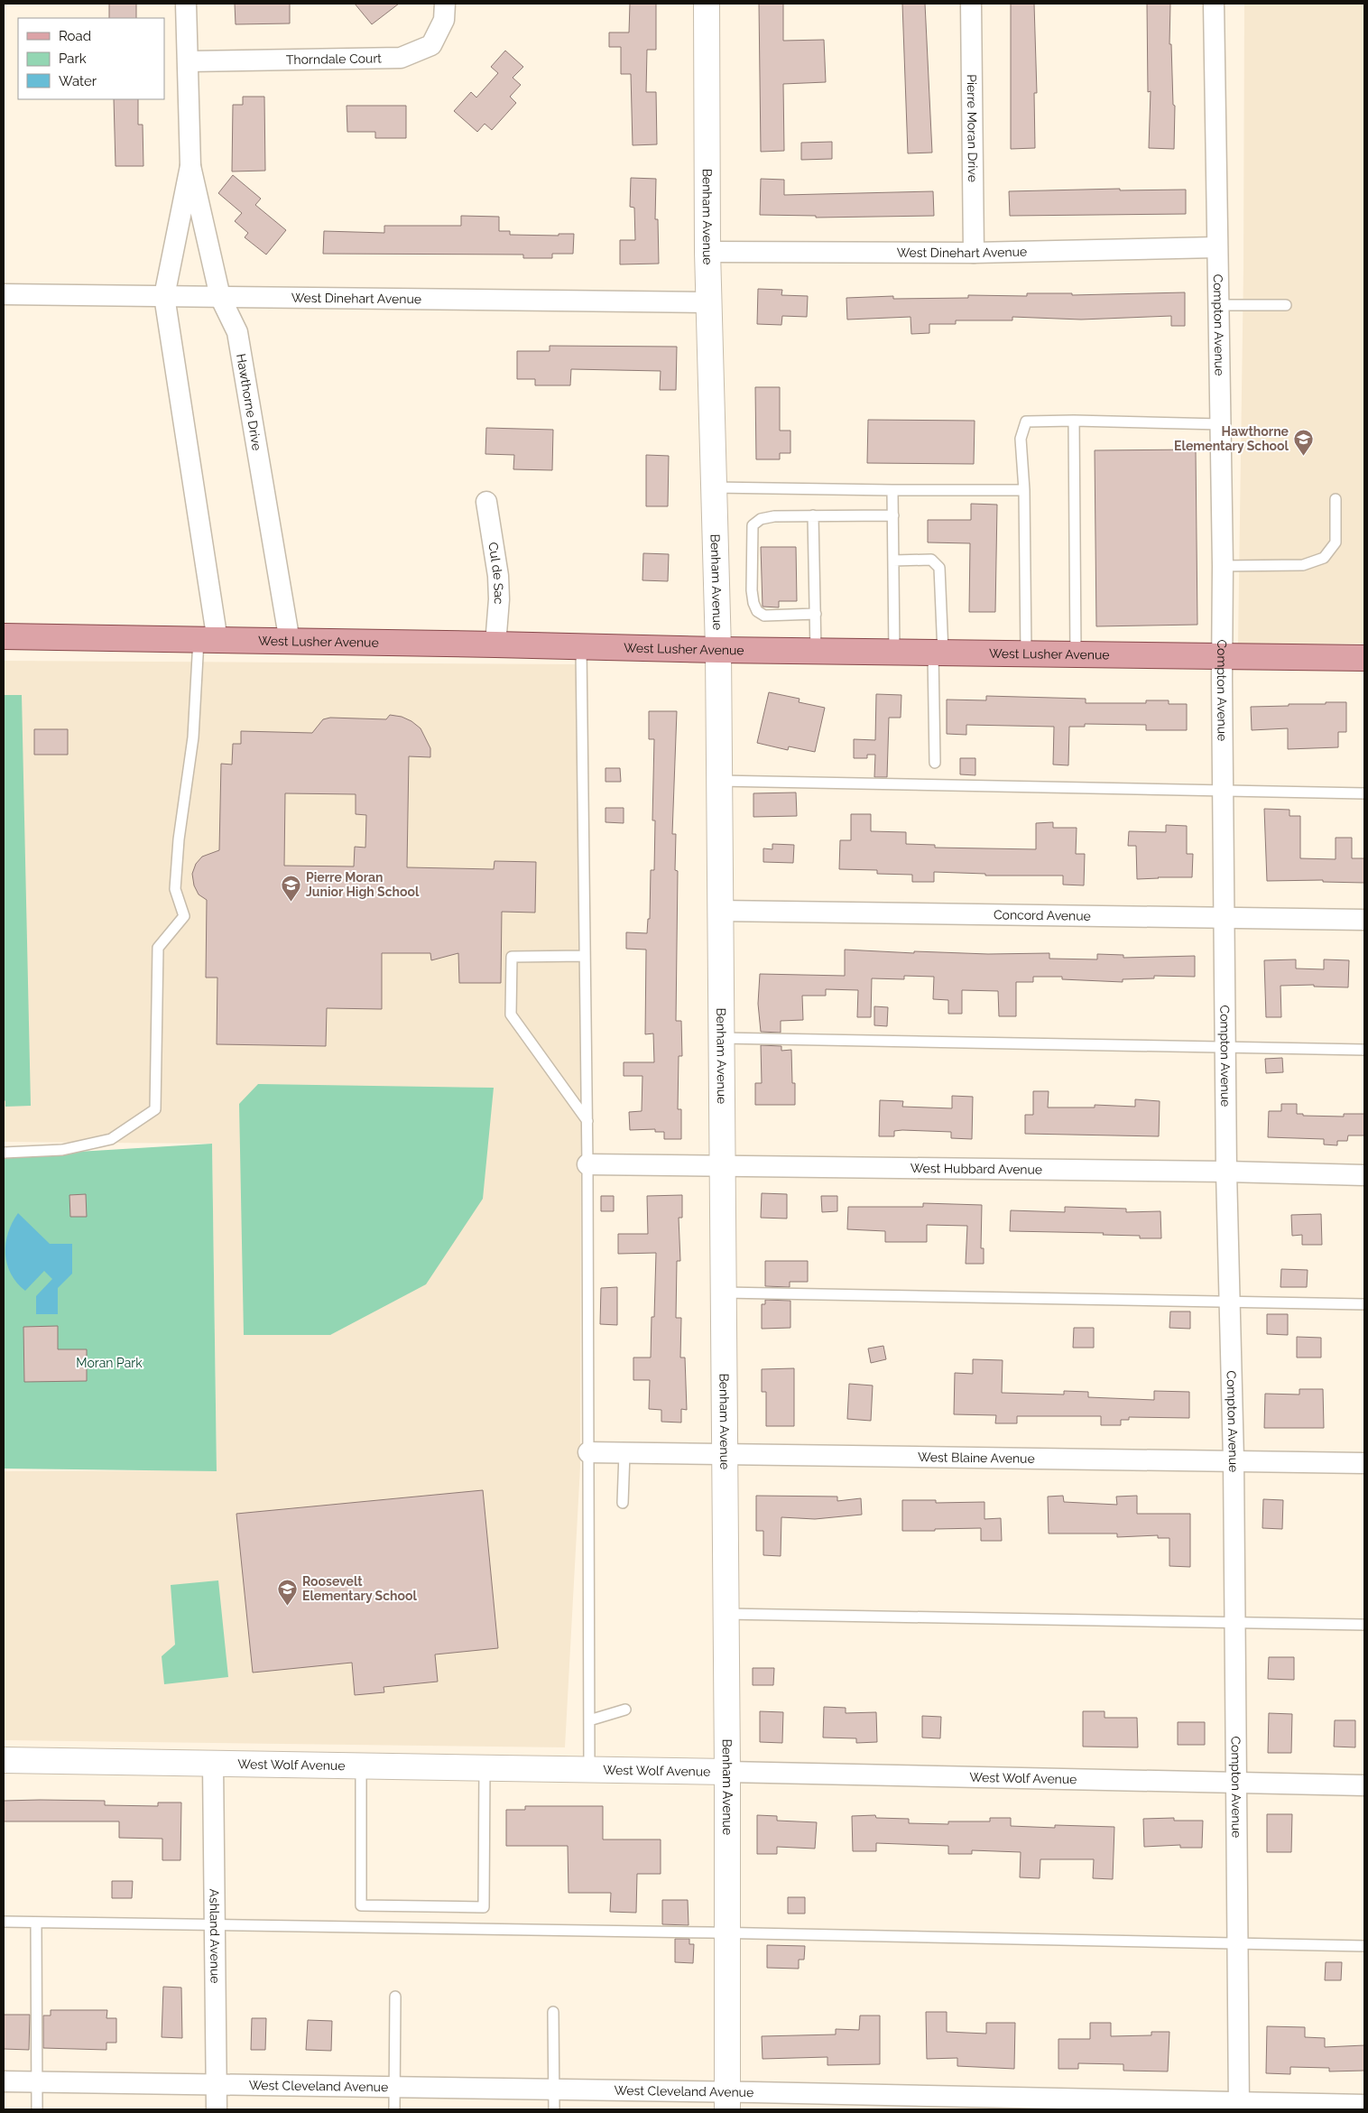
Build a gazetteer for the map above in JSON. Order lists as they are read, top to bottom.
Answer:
{
  "streets": {
    "main road": ["Benham Avenue", "West Lusher Avenue", "West Wolf Avenue"],
    "street": [
      "Thorndale Court",
      "Pierre Moran Drive",
      "West Dinehart Avenue",
      "Compton Avenue",
      "Hawthorne Drive",
      "Cul de Sac",
      "Concord Avenue",
      "West Hubbard Avenue",
      "West Blaine Avenue",
      "Ashland Avenue",
      "West Cleveland Avenue"
    ]
  },
  "crossings": [
    ["Thorndale Court", "Hawthorne Drive"],
    ["Pierre Moran Drive", "West Dinehart Avenue"],
    ["Benham Avenue", "West Dinehart Avenue"],
    ["Benham Avenue", "West Lusher Avenue"],
    ["Benham Avenue", "Concord Avenue"],
    ["Benham Avenue", "West Hubbard Avenue"],
    ["Benham Avenue", "West Blaine Avenue"],
    ["Benham Avenue", "West Wolf Avenue"],
    ["Benham Avenue", "West Cleveland Avenue"],
    ["West Dinehart Avenue", "Compton Avenue"],
    ["West Dinehart Avenue", "Hawthorne Drive"],
    ["Compton Avenue", "West Lusher Avenue"],
    ["Compton Avenue", "Concord Avenue"],
    ["Compton Avenue", "West Hubbard Avenue"],
    ["Compton Avenue", "West Blaine Avenue"],
    ["Compton Avenue", "West Wolf Avenue"],
    ["Compton Avenue", "West Cleveland Avenue"],
    ["Hawthorne Drive", "West Lusher Avenue"],
    ["Cul de Sac", "West Lusher Avenue"],
    ["West Wolf Avenue", "Ashland Avenue"],
    ["Ashland Avenue", "West Cleveland Avenue"]
  ],
  "parks": ["Moran Park"],
  "places": {
    "school or university": ["Hawthorne Elementary School", "Pierre Moran Junior High School", "Roosevelt Elementary School"]
  },
  "legend": ["Road", "Park", "Water"]
}
